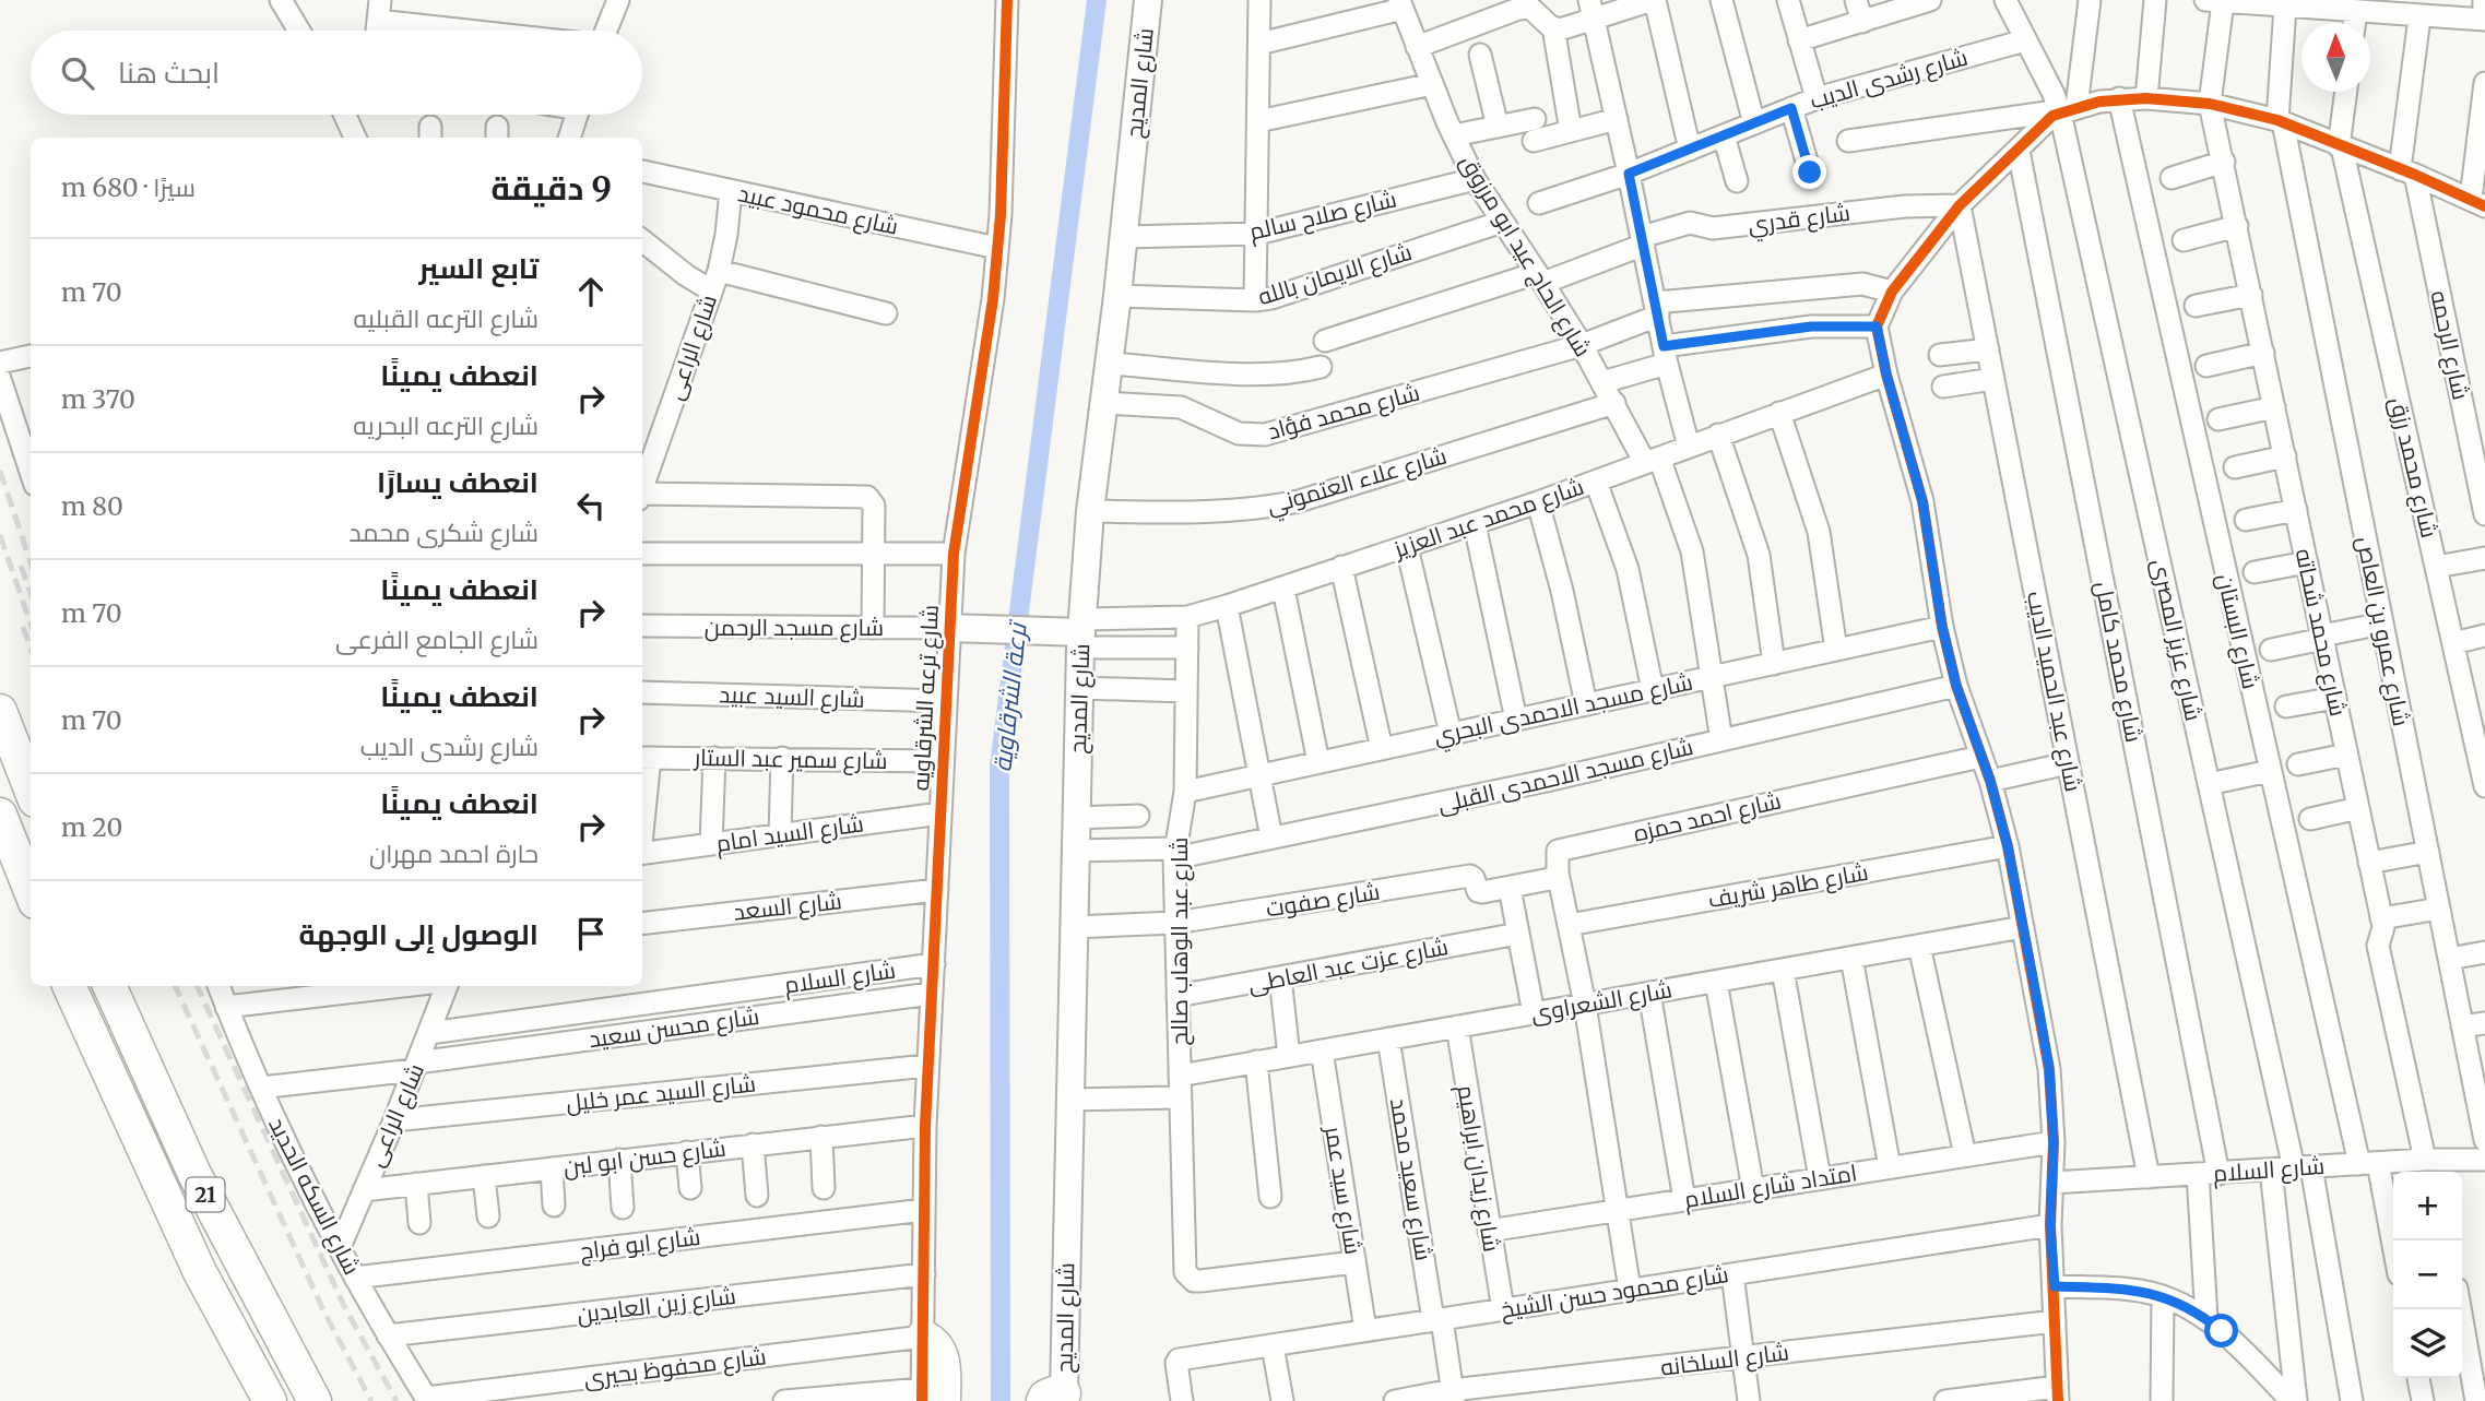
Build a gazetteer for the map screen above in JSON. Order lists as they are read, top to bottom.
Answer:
{
  "streets": {
    "highway": ["21"],
    "main road": ["شارع المديح"],
    "street": [
      "شارع رشدى الديب",
      "شارع محمود عبيد",
      "شارع صلاح سالم",
      "شارع قدري",
      "شارع الحاج عيد ابو مرزوق",
      "شارع الايمان بالله",
      "شارع الرحمه",
      "شارع الراعى",
      "شارع محمد فؤاد",
      "شارع محمد رزق",
      "شارع علاء العتموني",
      "شارع محمد عبد العزيز",
      "شارع مسجد الرحمن",
      "شارع البستان",
      "شارع عمرو بن العاص",
      "شارع محمد شحاته",
      "شارع عزيز المصرى",
      "شارع محمد كامل",
      "شارع عبد الحميد الديب",
      "شارع السيد عبيد",
      "شارع ترعه الشرقاويه",
      "شارع مسجد الاحمدى البحري",
      "شارع سمير عبد الستار",
      "شارع مسجد الاحمدى القبلى",
      "شارع احمد حمزه",
      "شارع السيد امام",
      "شارع طاهر شريف",
      "شارع صفوت",
      "شارع السعد",
      "شارع عبد الوهاب صالح",
      "شارع عزت عبد العاطى",
      "شارع السلام",
      "شارع الشعراوى",
      "شارع محسن سعيد",
      "شارع السيد عمر خليل",
      "شارع حسن ابو لبن",
      "شارع زيدان ابراهيم",
      "شارع سعيد محمد",
      "امتداد شارع السلام",
      "شارع سيد عمر",
      "شارع السكه الحديد",
      "شارع ابو فراج",
      "شارع محمود حسن الشيخ",
      "شارع زين العابدين",
      "شارع السلخانه",
      "شارع محفوظ بحيرى"
    ]
  },
  "crossings": [
    ["شارع رشدى الديب", "شارع عزيز المصرى"],
    ["شارع المديح", "شارع صلاح سالم"],
    ["شارع المديح", "شارع الايمان بالله"],
    ["شارع المديح", "شارع محمد فؤاد"],
    ["شارع المديح", "شارع علاء العتموني"],
    ["شارع المديح", "شارع محمد عبد العزيز"],
    ["شارع المديح", "شارع مسجد الاحمدى القبلى"],
    ["شارع المديح", "شارع صفوت"],
    ["شارع محمود عبيد", "شارع الراعى"],
    ["شارع محمود عبيد", "شارع ترعه الشرقاويه"],
    ["شارع صلاح سالم", "شارع الحاج عيد ابو مرزوق"],
    ["شارع قدري", "شارع الحاج عيد ابو مرزوق"],
    ["شارع قدري", "شارع عبد الحميد الديب"],
    ["شارع الحاج عيد ابو مرزوق", "شارع الايمان بالله"],
    ["شارع الحاج عيد ابو مرزوق", "شارع محمد فؤاد"],
    ["شارع الحاج عيد ابو مرزوق", "شارع علاء العتموني"],
    ["شارع الحاج عيد ابو مرزوق", "شارع محمد عبد العزيز"],
    ["شارع الحاج عيد ابو مرزوق", "شارع مسجد الاحمدى البحري"],
    ["شارع الحاج عيد ابو مرزوق", "شارع مسجد الاحمدى القبلى"],
    ["شارع الراعى", "شارع السلام"],
    ["شارع الراعى", "شارع محسن سعيد"],
    ["شارع الراعى", "شارع السيد عمر خليل"],
    ["شارع الراعى", "شارع حسن ابو لبن"],
    ["شارع الراعى", "شارع السكه الحديد"],
    ["شارع محمد عبد العزيز", "شارع عبد الوهاب صالح"],
    ["شارع مسجد الرحمن", "شارع ترعه الشرقاويه"],
    ["شارع البستان", "شارع السلام"],
    ["شارع محمد شحاته", "شارع السلام"],
    ["شارع عزيز المصرى", "شارع السلام"],
    ["شارع محمد كامل", "شارع السلام"],
    ["شارع عبد الحميد الديب", "شارع السلام"],
    ["شارع السيد عبيد", "شارع ترعه الشرقاويه"],
    ["شارع ترعه الشرقاويه", "شارع سمير عبد الستار"],
    ["شارع ترعه الشرقاويه", "شارع السيد امام"],
    ["شارع ترعه الشرقاويه", "شارع السعد"],
    ["شارع ترعه الشرقاويه", "شارع السلام"],
    ["شارع ترعه الشرقاويه", "شارع محسن سعيد"],
    ["شارع ترعه الشرقاويه", "شارع السيد عمر خليل"],
    ["شارع ترعه الشرقاويه", "شارع حسن ابو لبن"],
    ["شارع ترعه الشرقاويه", "شارع ابو فراج"],
    ["شارع ترعه الشرقاويه", "شارع زين العابدين"],
    ["شارع ترعه الشرقاويه", "شارع محفوظ بحيرى"],
    ["شارع مسجد الاحمدى البحري", "شارع عبد الوهاب صالح"],
    ["شارع مسجد الاحمدى القبلى", "شارع عبد الوهاب صالح"],
    ["شارع صفوت", "شارع عبد الوهاب صالح"],
    ["شارع عبد الوهاب صالح", "شارع عزت عبد العاطى"],
    ["شارع عبد الوهاب صالح", "شارع الشعراوى"],
    ["شارع عبد الوهاب صالح", "شارع سيد عمر"],
    ["شارع الشعراوى", "شارع زيدان ابراهيم"],
    ["شارع الشعراوى", "شارع سعيد محمد"],
    ["شارع الشعراوى", "شارع سيد عمر"],
    ["شارع محسن سعيد", "شارع السكه الحديد"],
    ["شارع زيدان ابراهيم", "امتداد شارع السلام"],
    ["شارع زيدان ابراهيم", "شارع محمود حسن الشيخ"],
    ["شارع سعيد محمد", "شارع محمود حسن الشيخ"],
    ["شارع سعيد محمد", "شارع السلخانه"],
    ["شارع سيد عمر", "شارع محمود حسن الشيخ"],
    ["شارع السكه الحديد", "شارع ابو فراج"],
    ["شارع السكه الحديد", "شارع زين العابدين"],
    ["شارع السكه الحديد", "شارع محفوظ بحيرى"]
  ],
  "water": ["ترعة الشرقاوية"],
  "north": "top",
  "page": {
    "search": "ابحث هنا",
    "heading": ["9 دقيقة", "سيرًا · 680 m"],
    "list": [
      ["تابع السير", "شارع الترعه القبليه", "70 m"],
      ["انعطف يمينًا", "شارع الترعه البحريه", "370 m"],
      ["انعطف يسارًا", "شارع شكرى محمد", "80 m"],
      ["انعطف يمينًا", "شارع الجامع الفرعى", "70 m"],
      ["انعطف يمينًا", "شارع رشدى الديب", "70 m"],
      ["انعطف يمينًا", "حارة احمد مهران", "20 m"],
      "الوصول إلى الوجهة"
    ],
    "map_buttons": ["+", "−"]
  }
}
